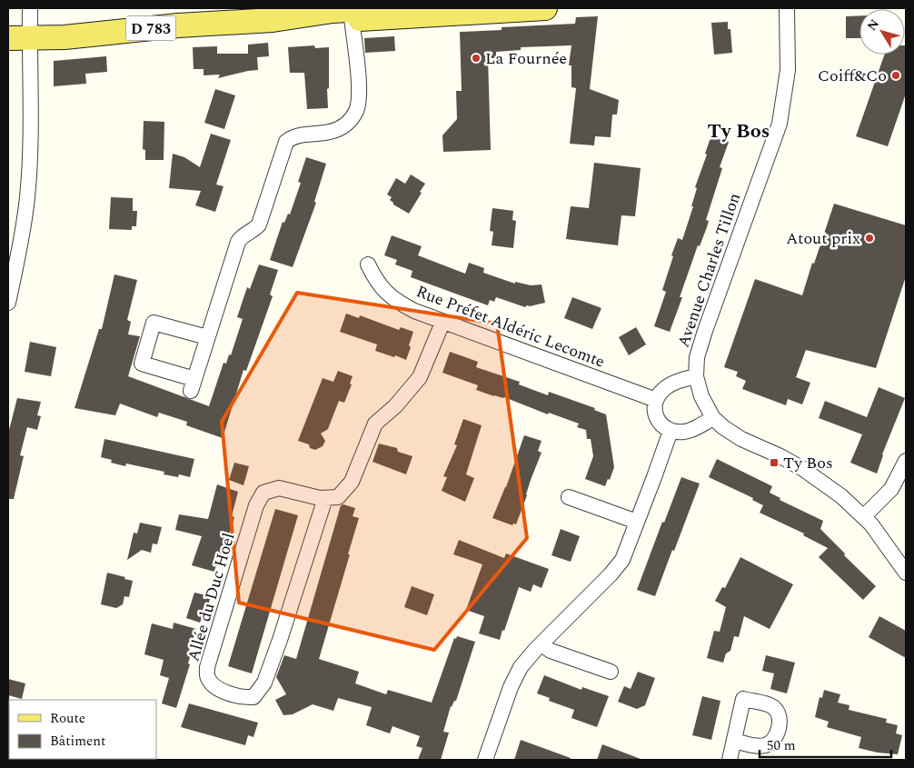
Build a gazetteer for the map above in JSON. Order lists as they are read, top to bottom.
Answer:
{
  "streets": {
    "main road": ["D 783"],
    "street": ["Avenue Charles Tillon", "Rue Préfet Aldéric Lecomte", "Allée du Duc Hoel"]
  },
  "crossings": [
    ["Avenue Charles Tillon", "Rue Préfet Aldéric Lecomte"]
  ],
  "districts": ["Ty Bos"],
  "places": {
    "other": ["La Fournée", "Coiff&Co", "Atout prix"],
    "transit": ["Ty Bos"]
  },
  "legend": ["Route", "Bâtiment"],
  "scale_bar": "50 m",
  "north": "top left"
}
